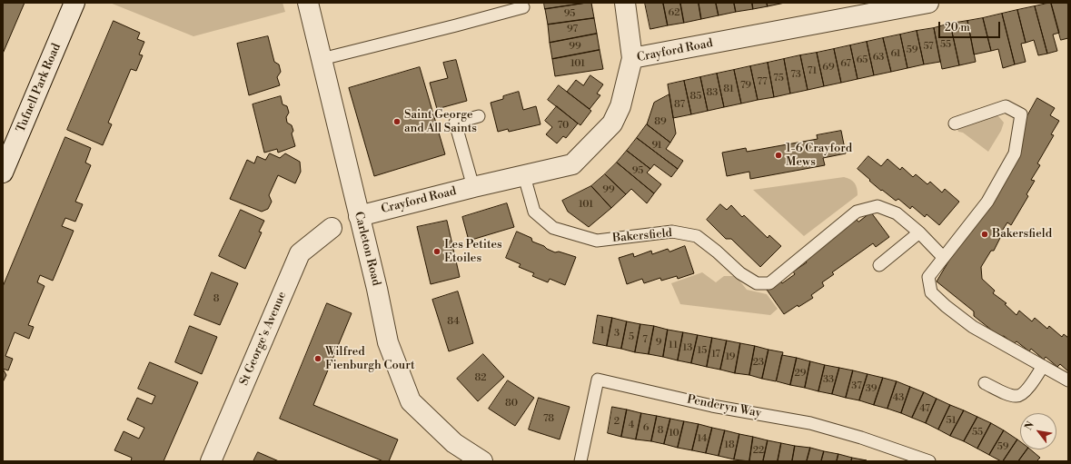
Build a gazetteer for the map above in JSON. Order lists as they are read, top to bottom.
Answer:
{
  "streets": {
    "street": [
      "Crayford Road",
      "Tufnell Park Road",
      "Carleton Road",
      "St George's Avenue"
    ],
    "lane": ["Bakersfield", "Penderyn Way"]
  },
  "crossings": [
    ["Crayford Road", "Bakersfield"],
    ["Crayford Road", "Carleton Road"]
  ],
  "places": [
    "Saint George and All Saints",
    "1-6 Crayford Mews",
    "Bakersfield",
    "Les Petites Etoiles",
    "Wilfred Fienburgh Court"
  ],
  "house_numbers": [
    "62",
    "95",
    "97",
    "55",
    "99",
    "57",
    "59",
    "61",
    "63",
    "65",
    "101",
    "67",
    "69",
    "71",
    "73",
    "75",
    "77",
    "79",
    "81",
    "83",
    "85",
    "87",
    "89",
    "70",
    "91",
    "95",
    "99",
    "101",
    "8",
    "84",
    "1",
    "3",
    "5",
    "7",
    "9",
    "11",
    "13",
    "15",
    "17",
    "19",
    "23",
    "29",
    "82",
    "33",
    "37",
    "39",
    "43",
    "80",
    "47",
    "78",
    "51",
    "2",
    "4",
    "6",
    "8",
    "55",
    "10",
    "14",
    "18",
    "59",
    "22"
  ],
  "scale_bar": "20 m",
  "north": "top left"
}
